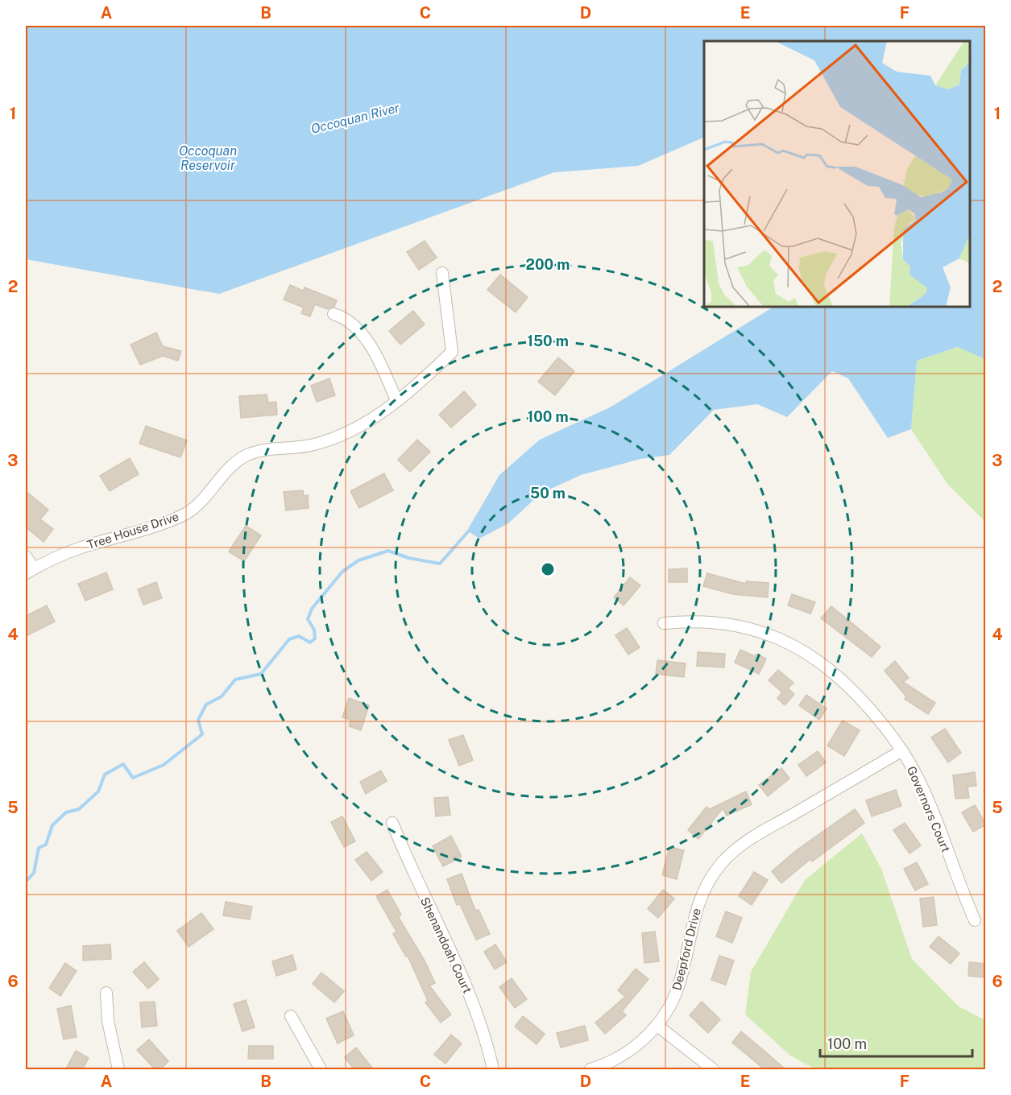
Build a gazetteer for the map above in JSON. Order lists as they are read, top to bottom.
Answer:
{
  "streets": {
    "street": [
      "Tree House Drive",
      "Governors Court",
      "Shenandoah Court",
      "Deepford Drive"
    ]
  },
  "crossings": [
    ["Governors Court", "Deepford Drive"]
  ],
  "water": ["Occoquan River", "Occoquan Reservoir"],
  "scale_bar": "100 m",
  "grid": {
    "columns": [
      "A",
      "B",
      "C",
      "D",
      "E",
      "F"
    ],
    "rows": [
      "1",
      "2",
      "3",
      "4",
      "5",
      "6"
    ]
  },
  "rings": [
    "200 m",
    "150 m",
    "100 m",
    "50 m"
  ]
}
